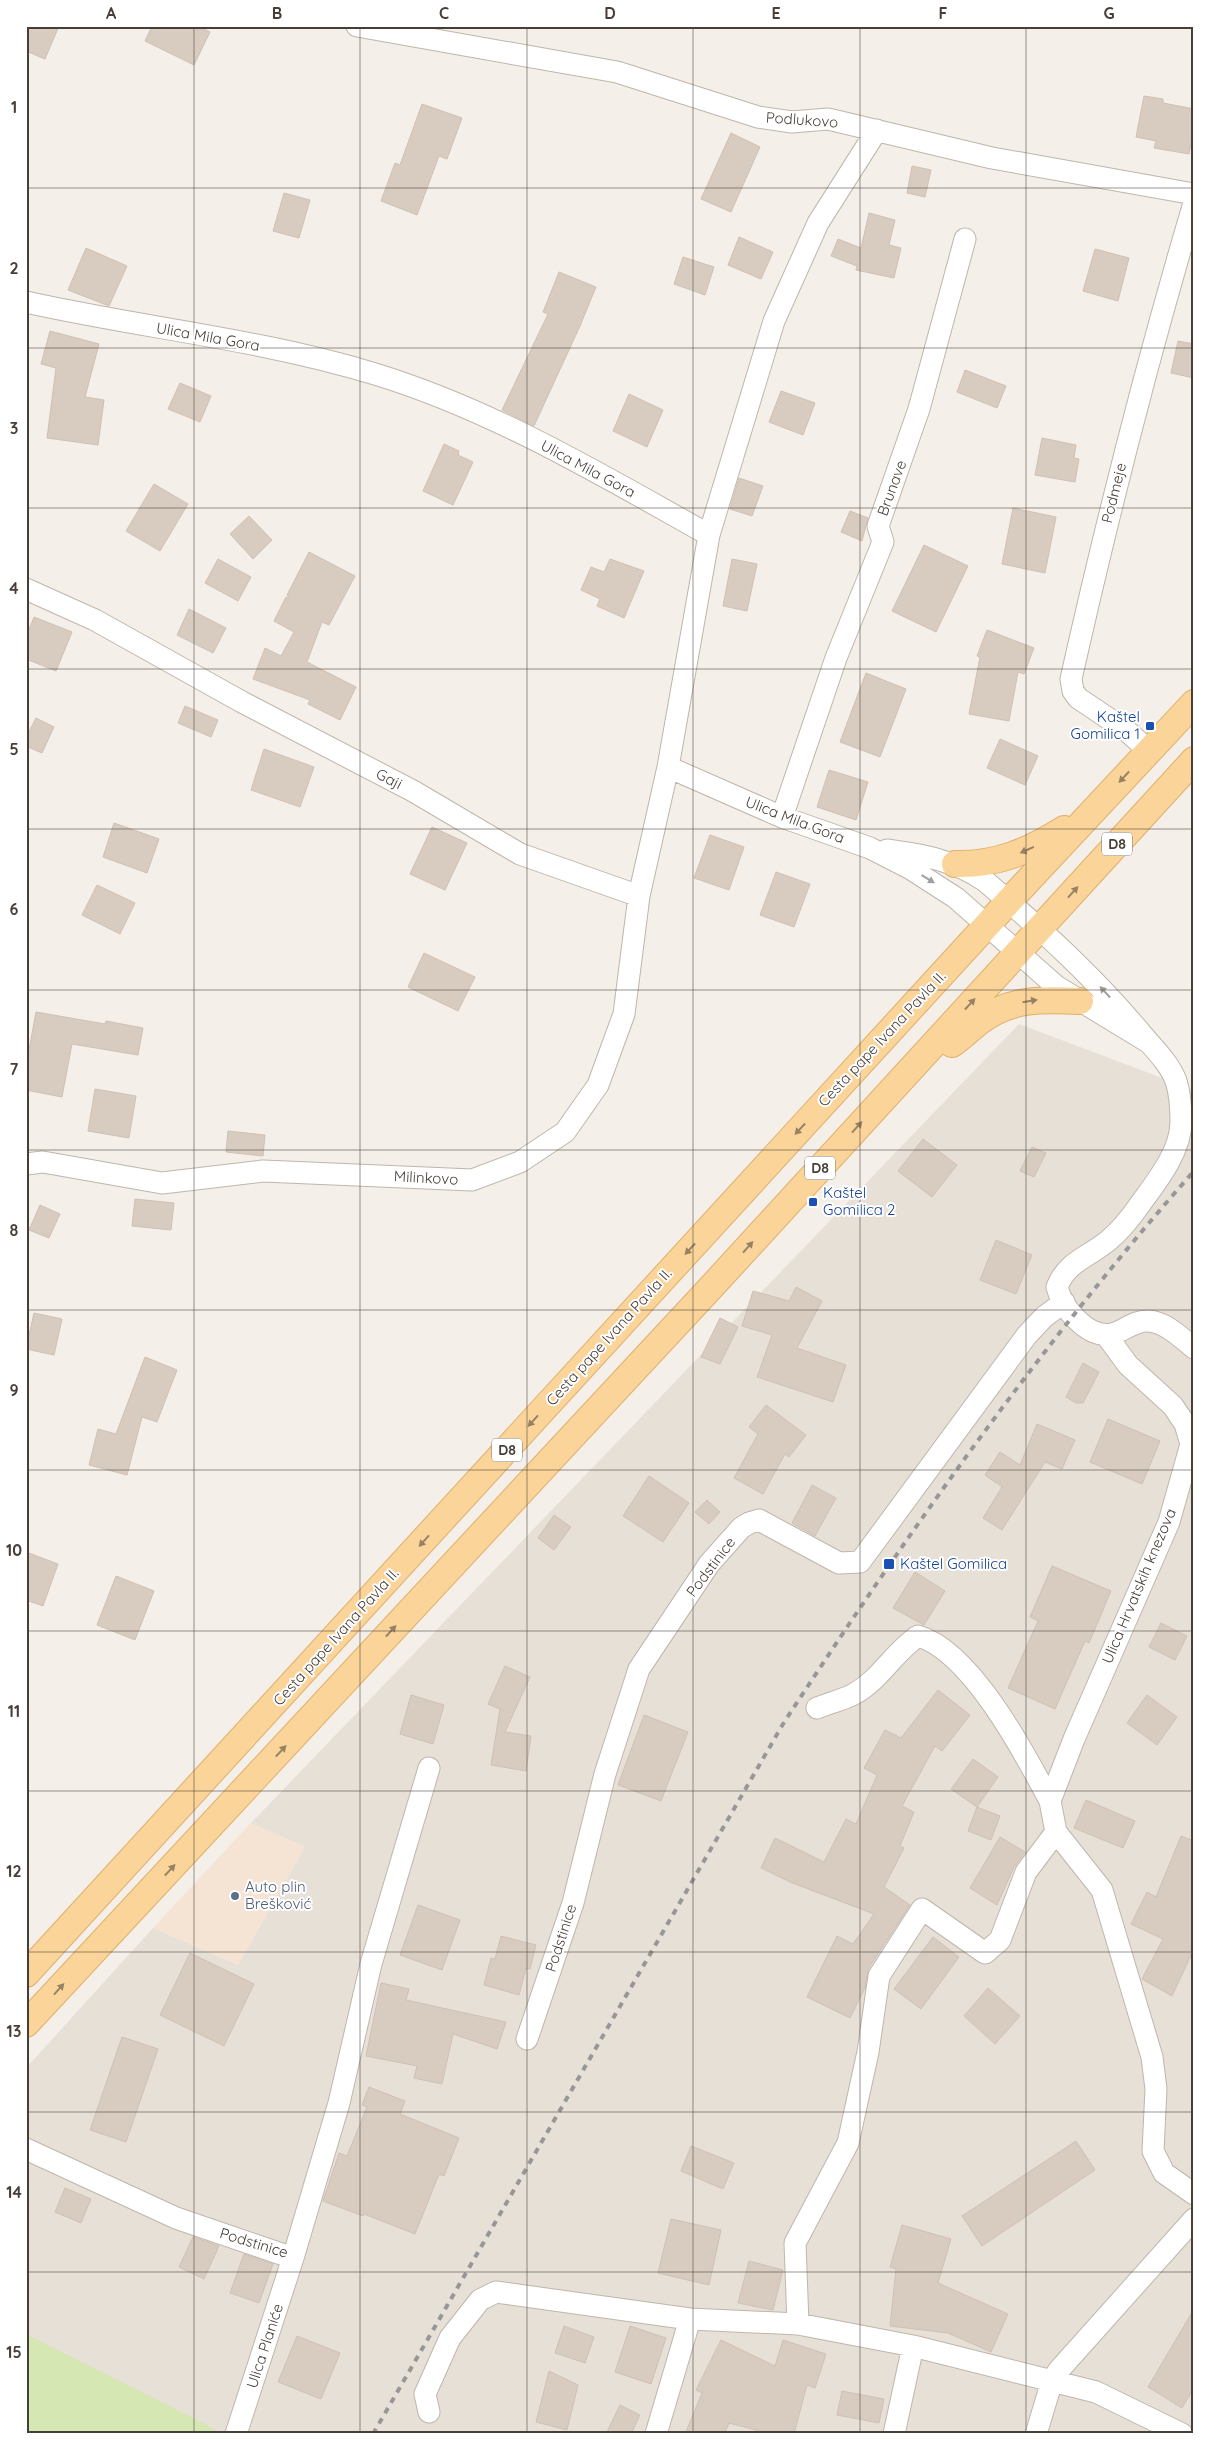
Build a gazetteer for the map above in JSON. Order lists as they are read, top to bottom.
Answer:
{
  "streets": {
    "main road": ["D8", "Cesta pape Ivana Pavla II."],
    "street": [
      "Podlukovo",
      "Ulica Mila Gora",
      "Brunave",
      "Podmeje",
      "Gaji",
      "Milinkovo",
      "Podstinice",
      "Ulica Hrvatskih knezova",
      "Ulica Planiće"
    ]
  },
  "crossings": [
    ["Ulica Mila Gora", "Brunave"],
    ["Ulica Mila Gora", "D8"],
    ["Ulica Mila Gora", "Cesta pape Ivana Pavla II."],
    ["Podmeje", "Cesta pape Ivana Pavla II."],
    ["Gaji", "Milinkovo"],
    ["Podstinice", "Ulica Planiće"]
  ],
  "places": {
    "transit": ["Kaštel Gomilica 1", "Kaštel Gomilica 2", "Kaštel Gomilica"],
    "other": ["Auto plin Brešković"]
  },
  "grid": {
    "columns": [
      "A",
      "B",
      "C",
      "D",
      "E",
      "F",
      "G"
    ],
    "rows": [
      "1",
      "2",
      "3",
      "4",
      "5",
      "6",
      "7",
      "8",
      "9",
      "10",
      "11",
      "12",
      "13",
      "14",
      "15"
    ]
  }
}
